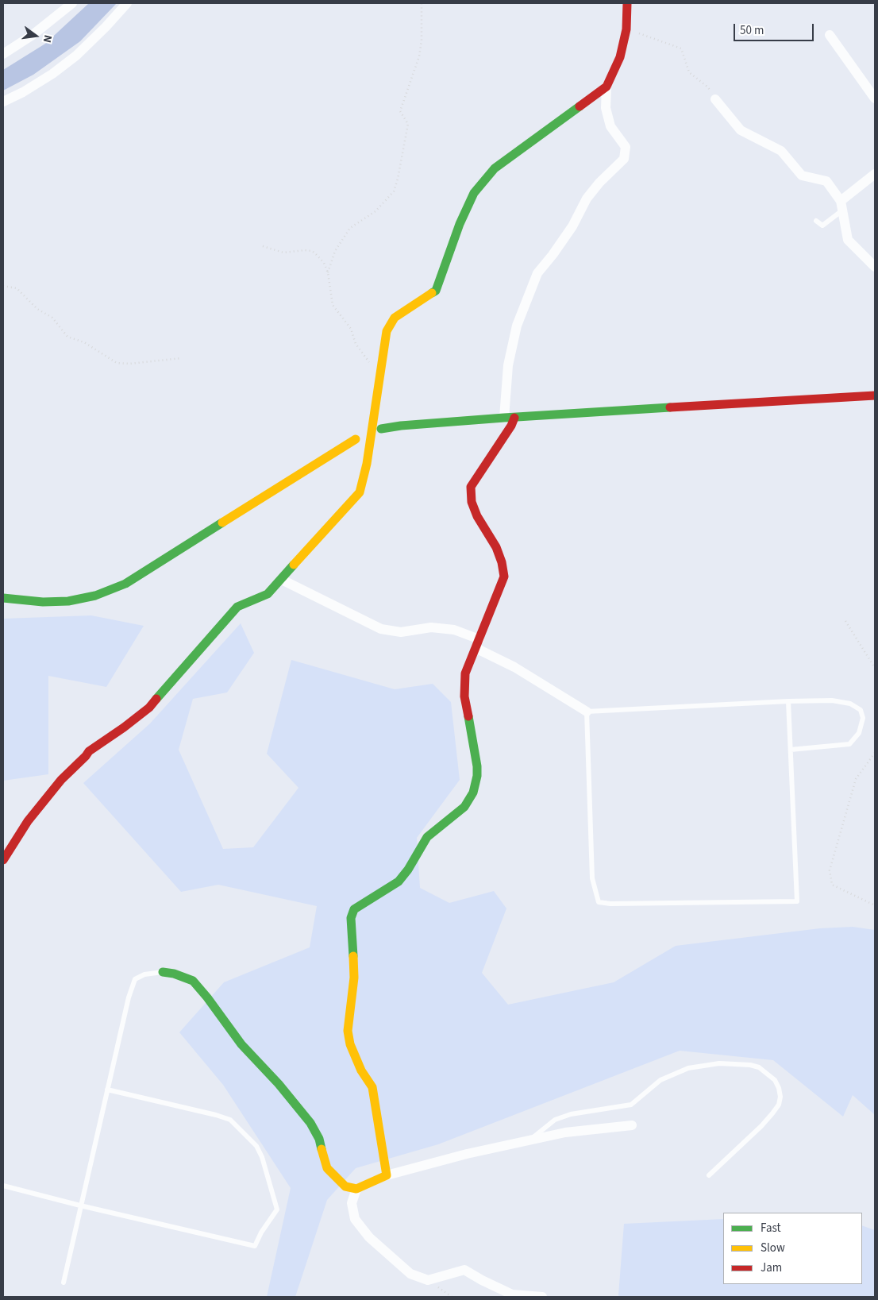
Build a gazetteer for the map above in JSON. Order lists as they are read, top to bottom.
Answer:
{
  "legend": ["Fast", "Slow", "Jam"],
  "scale_bar": "50 m",
  "north": "right"
}
